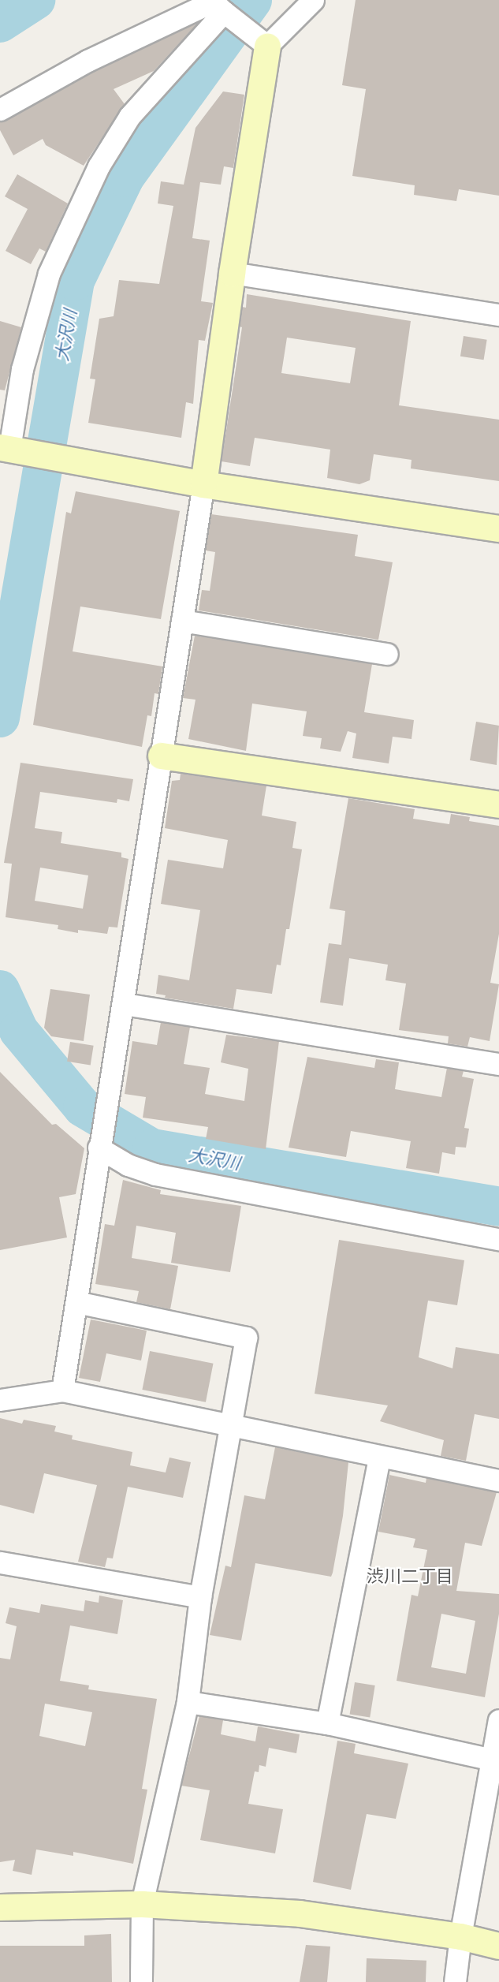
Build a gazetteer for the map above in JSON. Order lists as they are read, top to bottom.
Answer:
{
  "districts": ["渋川二丁目"],
  "water": ["大沢川"]
}
